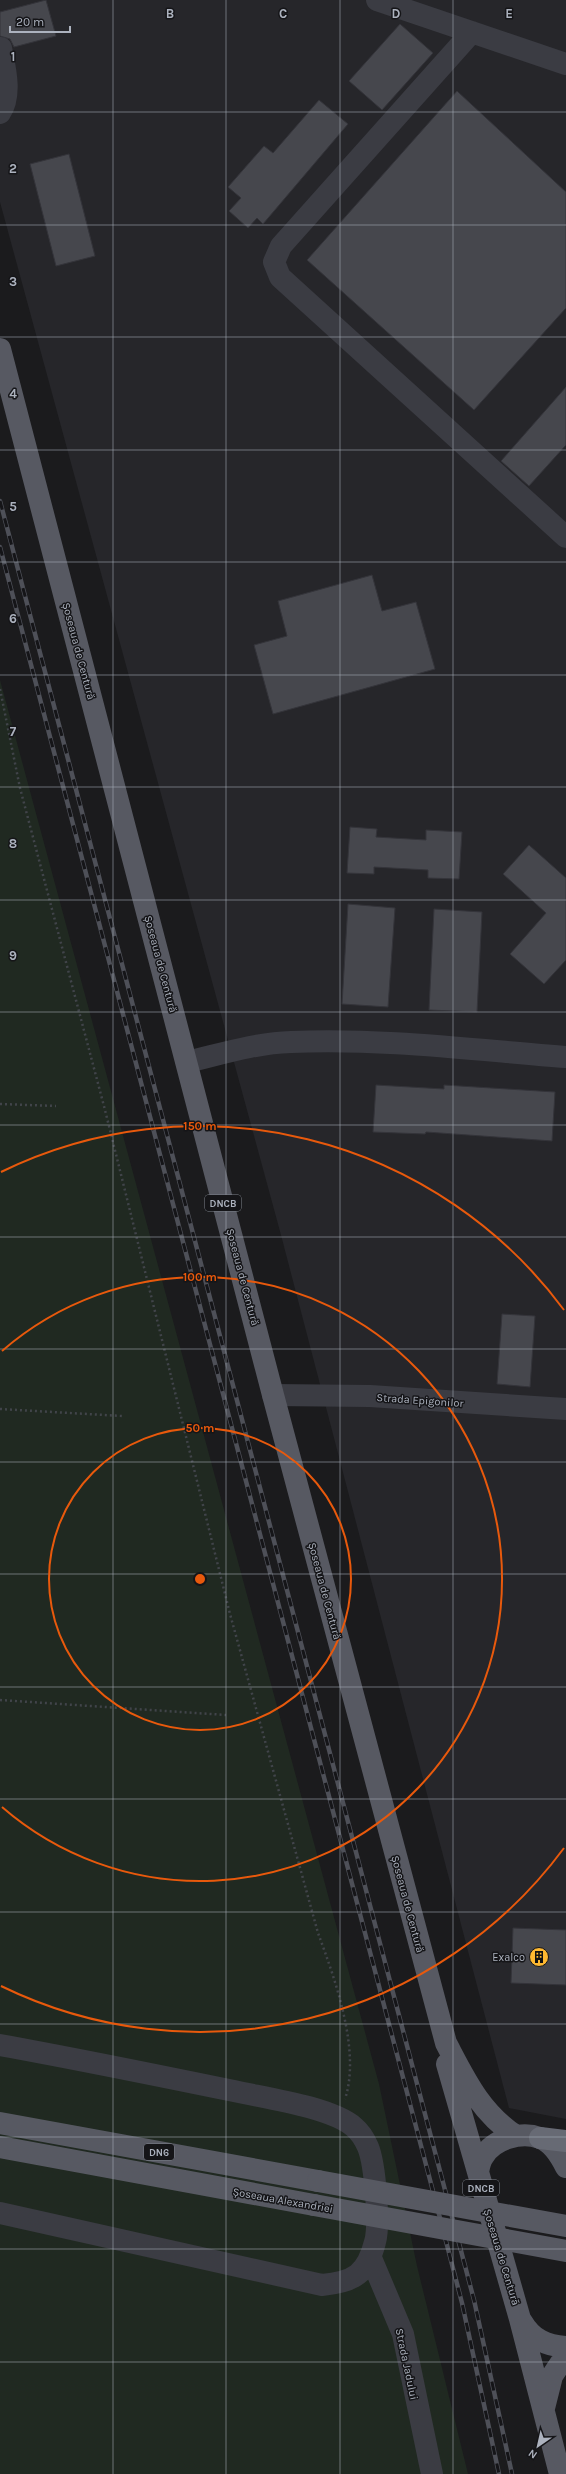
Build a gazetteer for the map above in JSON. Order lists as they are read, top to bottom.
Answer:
{
  "streets": {
    "main road": [
      "Șoseaua de Centură",
      "DNCB",
      "DN6",
      "Șoseaua Alexandriei"
    ],
    "street": ["Strada Epigonilor", "Strada Jadului"]
  },
  "crossings": [
    ["Șoseaua de Centură", "DNCB"],
    ["Șoseaua de Centură", "Strada Epigonilor"]
  ],
  "places": {
    "building": ["Exalco"]
  },
  "scale_bar": "20 m",
  "north": "bottom left",
  "grid": {
    "columns": [
      "B",
      "C",
      "D",
      "E"
    ],
    "rows": [
      "1",
      "2",
      "3",
      "4",
      "5",
      "6",
      "7",
      "8",
      "9"
    ]
  },
  "rings": ["150 m", "100 m", "50 m"]
}
